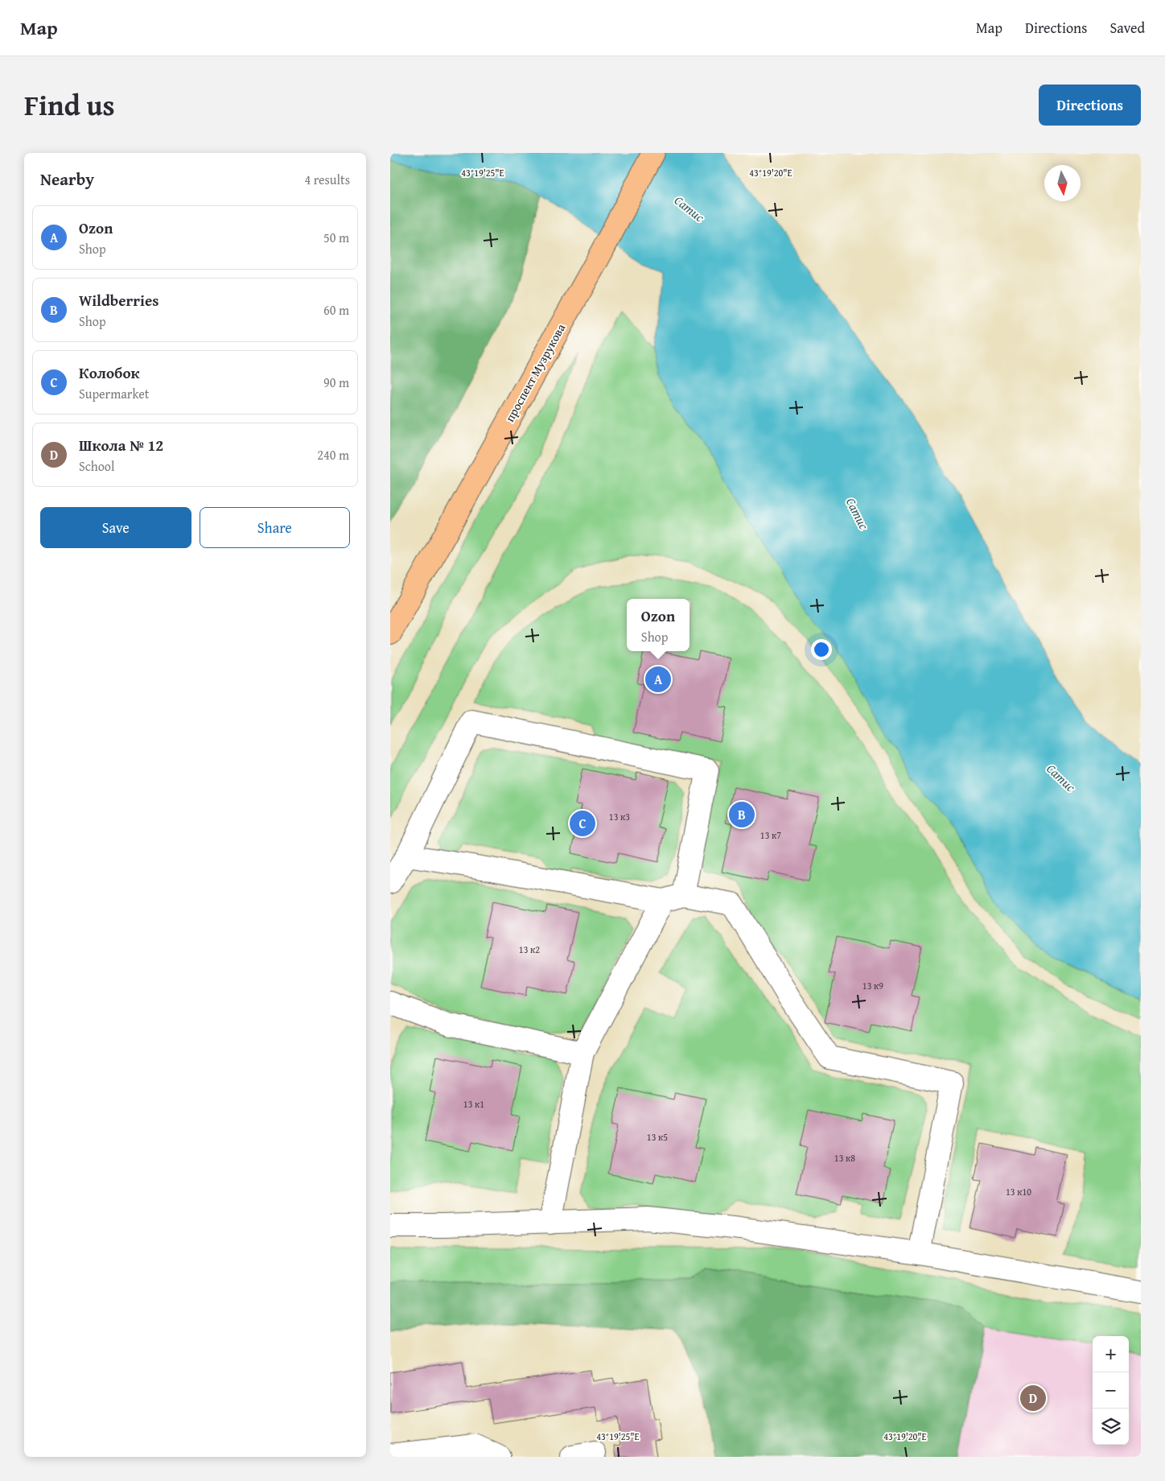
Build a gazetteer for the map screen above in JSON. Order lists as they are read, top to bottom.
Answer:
{
  "streets": {
    "main road": ["проспект Музрукова"]
  },
  "water": ["Сатис"],
  "house_numbers": [
    "13 к3",
    "13 к7",
    "13 к2",
    "13 к9",
    "13 к1",
    "13 к5",
    "13 к8",
    "13 к10"
  ],
  "north": "bottom",
  "page": {
    "header": "Map",
    "nav": ["Map", "Directions", "Saved"],
    "title": "Find us",
    "buttons": [
      "Directions",
      ["Save", "Share"]
    ],
    "heading": ["Nearby", "4 results"],
    "list": [
      {
        "mark": "A",
        "name": "Ozon",
        "note": "Shop",
        "value": "50 m"
      },
      {
        "mark": "B",
        "name": "Wildberries",
        "note": "Shop",
        "value": "60 m"
      },
      {
        "mark": "C",
        "name": "Колобок",
        "note": "Supermarket",
        "value": "90 m"
      },
      {
        "mark": "D",
        "name": "Школа № 12",
        "note": "School",
        "value": "240 m"
      }
    ],
    "popup": ["Ozon", "Shop"],
    "pins": [
      "A",
      "B",
      "C",
      "D"
    ],
    "map_buttons": ["+", "−"]
  },
  "coordinates": ["43°19'25\"E", "43°19'20\"E"]
}
